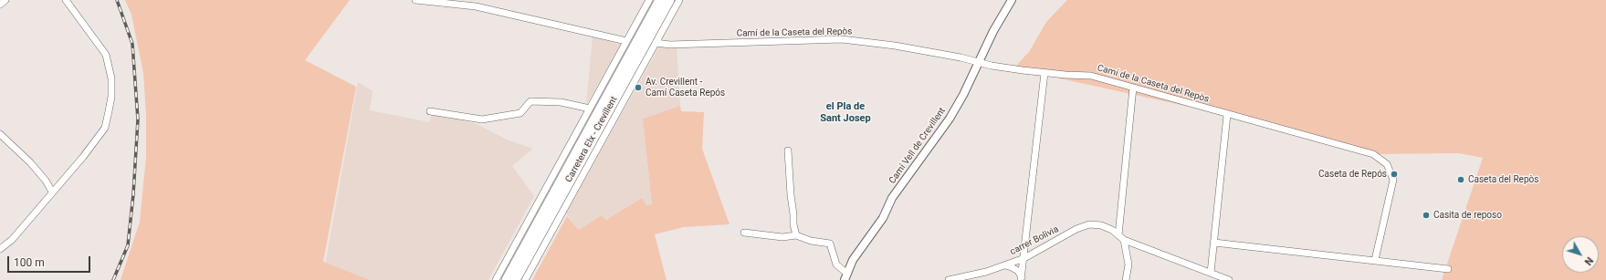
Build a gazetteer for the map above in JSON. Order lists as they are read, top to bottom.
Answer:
{
  "streets": {
    "highway": ["Carretera Elx - Crevillent"],
    "street": ["Camí de la Caseta del Repòs", "Camí Vell de Crevillent", "carrer Bolivia"]
  },
  "crossings": [
    ["Camí de la Caseta del Repòs", "Camí Vell de Crevillent"]
  ],
  "districts": ["el Pla de Sant Josep"],
  "places": [
    "Av. Crevillent - Camí Caseta Repós",
    "Caseta de Repós",
    "Caseta del Repòs",
    "Casita de reposo"
  ],
  "scale_bar": "100 m",
  "north": "bottom right"
}
